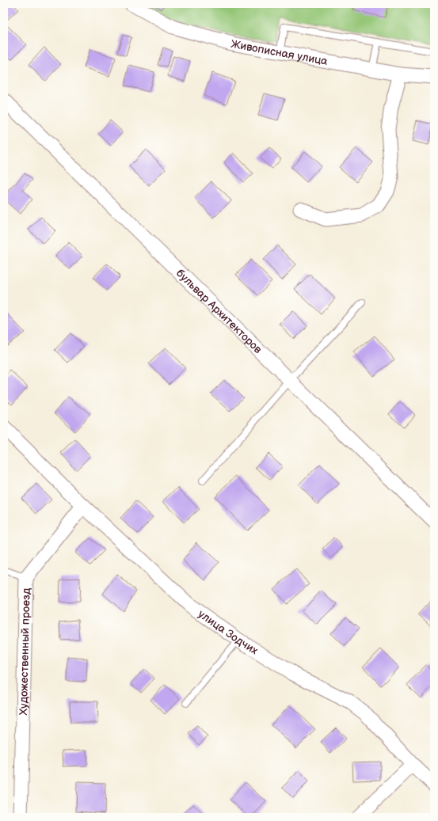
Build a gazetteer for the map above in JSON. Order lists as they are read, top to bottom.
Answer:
{
  "streets": {
    "street": [
      "Живописная улица",
      "бульвар Архитекторов",
      "улица Зодчих",
      "Художественный проезд"
    ]
  },
  "crossings": [
    ["улица Зодчих", "Художественный проезд"]
  ]
}
